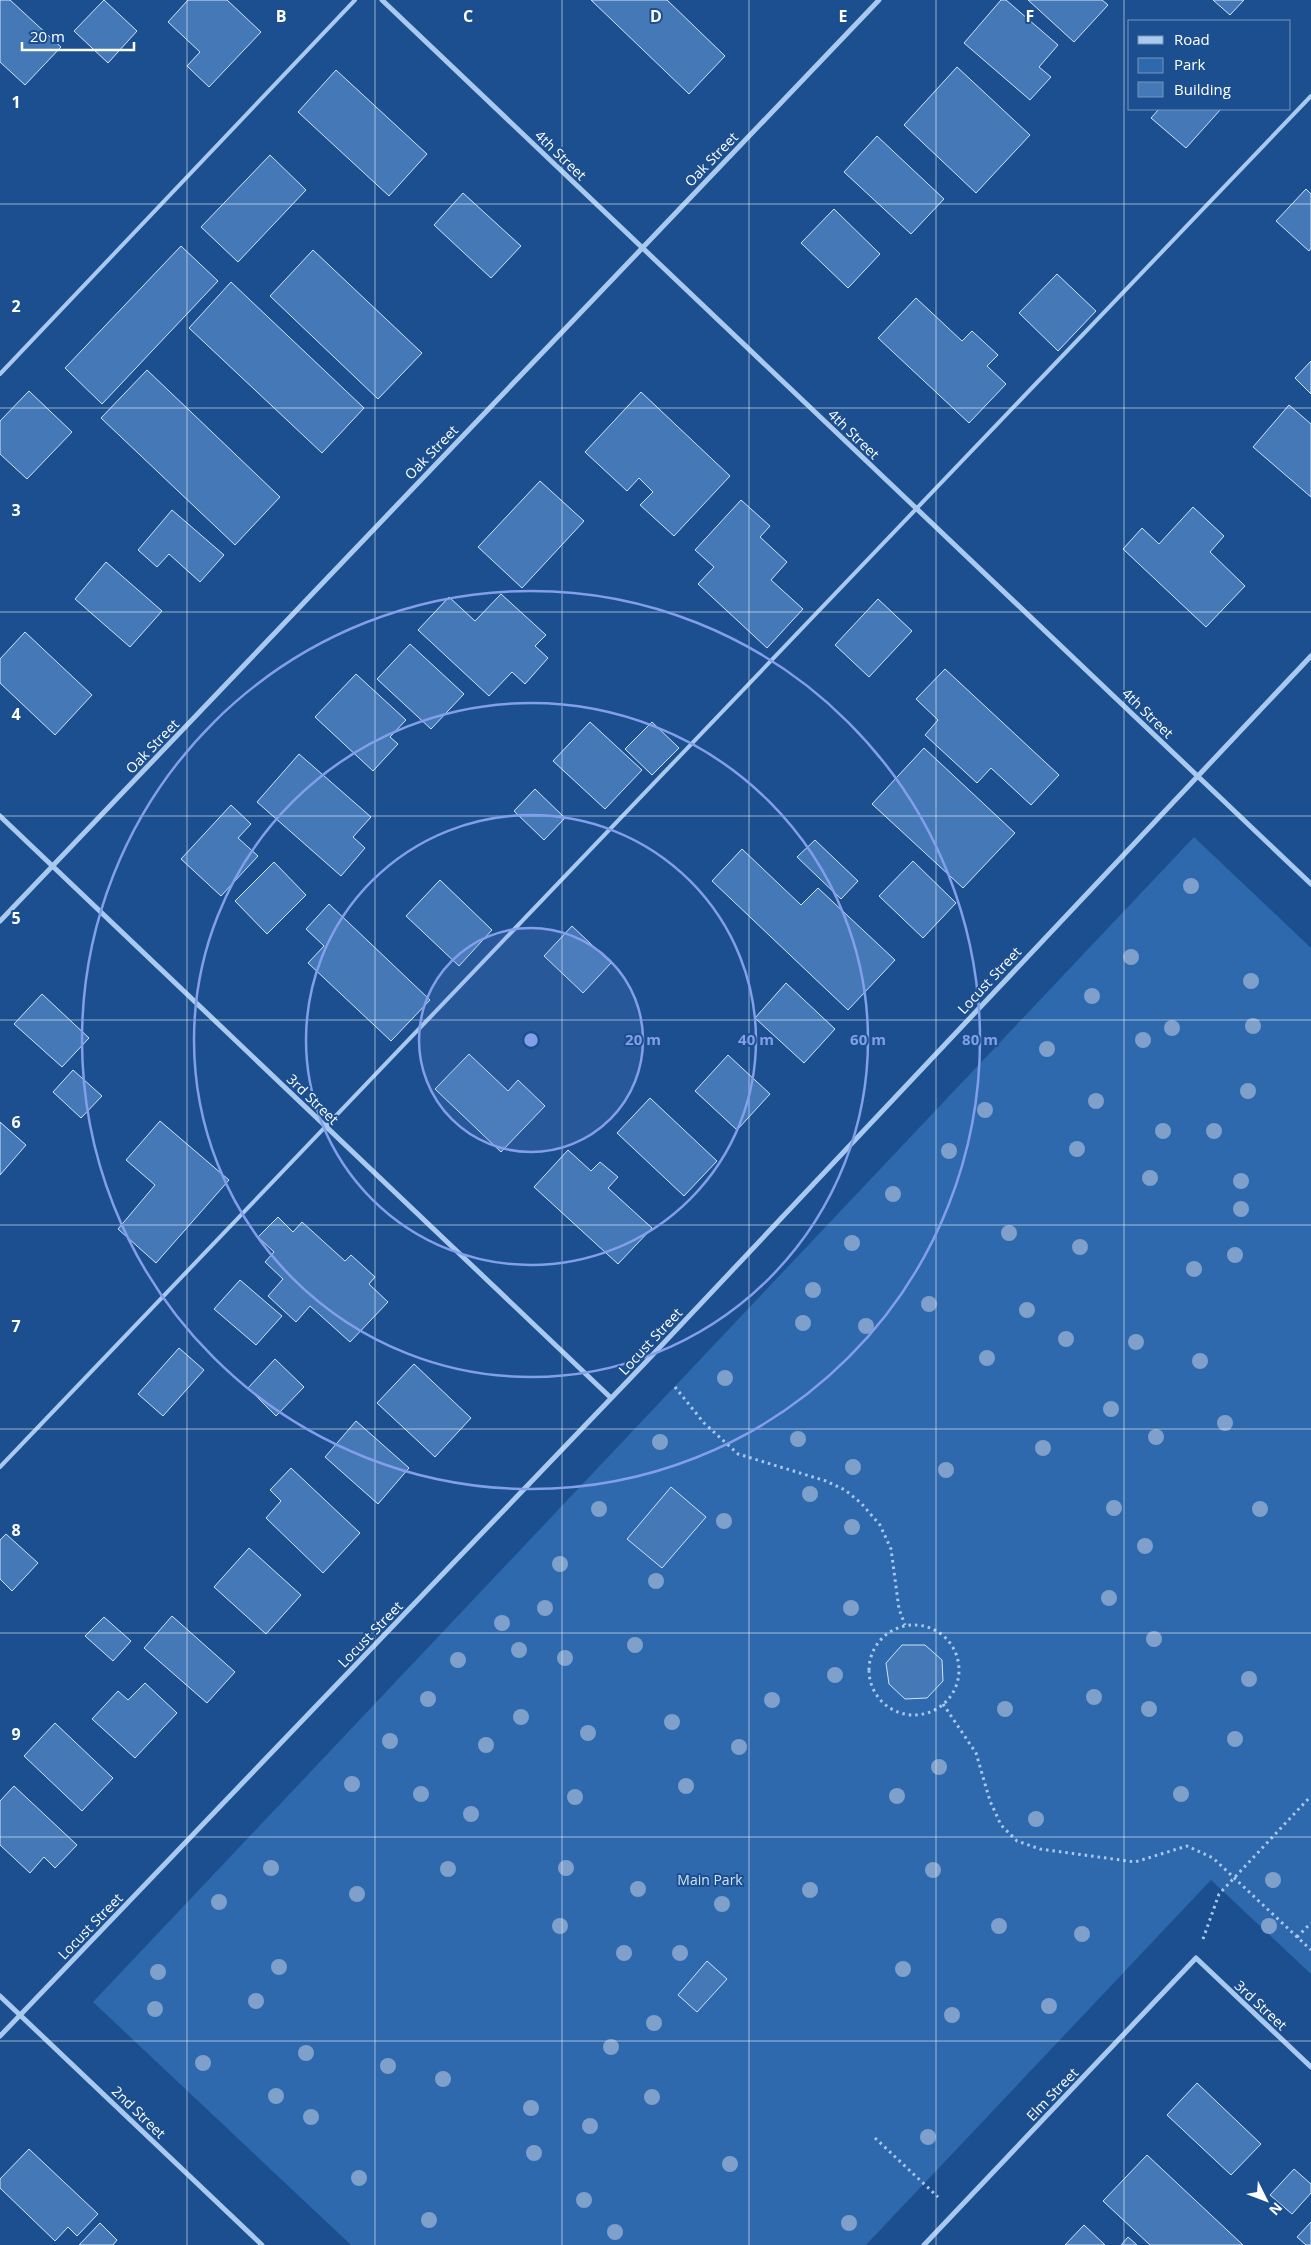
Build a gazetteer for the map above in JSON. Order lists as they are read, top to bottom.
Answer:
{
  "streets": {
    "street": [
      "4th Street",
      "Oak Street",
      "Locust Street",
      "3rd Street",
      "Elm Street",
      "2nd Street"
    ]
  },
  "crossings": [
    ["4th Street", "Oak Street"],
    ["4th Street", "Locust Street"],
    ["Oak Street", "3rd Street"],
    ["Locust Street", "3rd Street"],
    ["Locust Street", "2nd Street"],
    ["3rd Street", "Elm Street"]
  ],
  "parks": ["Main Park"],
  "legend": ["Road", "Park", "Building"],
  "scale_bar": "20 m",
  "north": "bottom right",
  "grid": {
    "columns": [
      "B",
      "C",
      "D",
      "E",
      "F"
    ],
    "rows": [
      "1",
      "2",
      "3",
      "4",
      "5",
      "6",
      "7",
      "8",
      "9"
    ]
  },
  "rings": [
    "20 m",
    "40 m",
    "60 m",
    "80 m"
  ]
}
